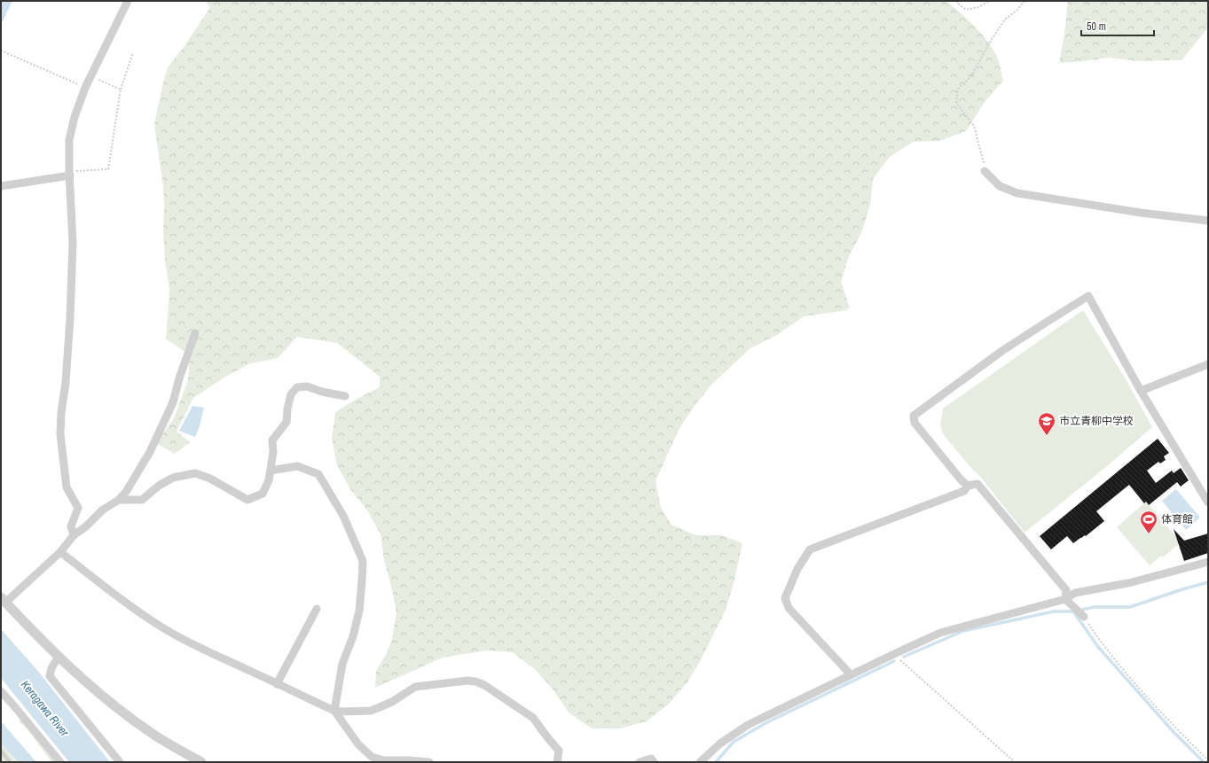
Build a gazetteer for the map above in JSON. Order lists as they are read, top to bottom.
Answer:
{
  "water": ["Keragawa River"],
  "places": {
    "school or university": ["市立青柳中学校"],
    "sports": ["体育館"]
  },
  "scale_bar": "50 m"
}
